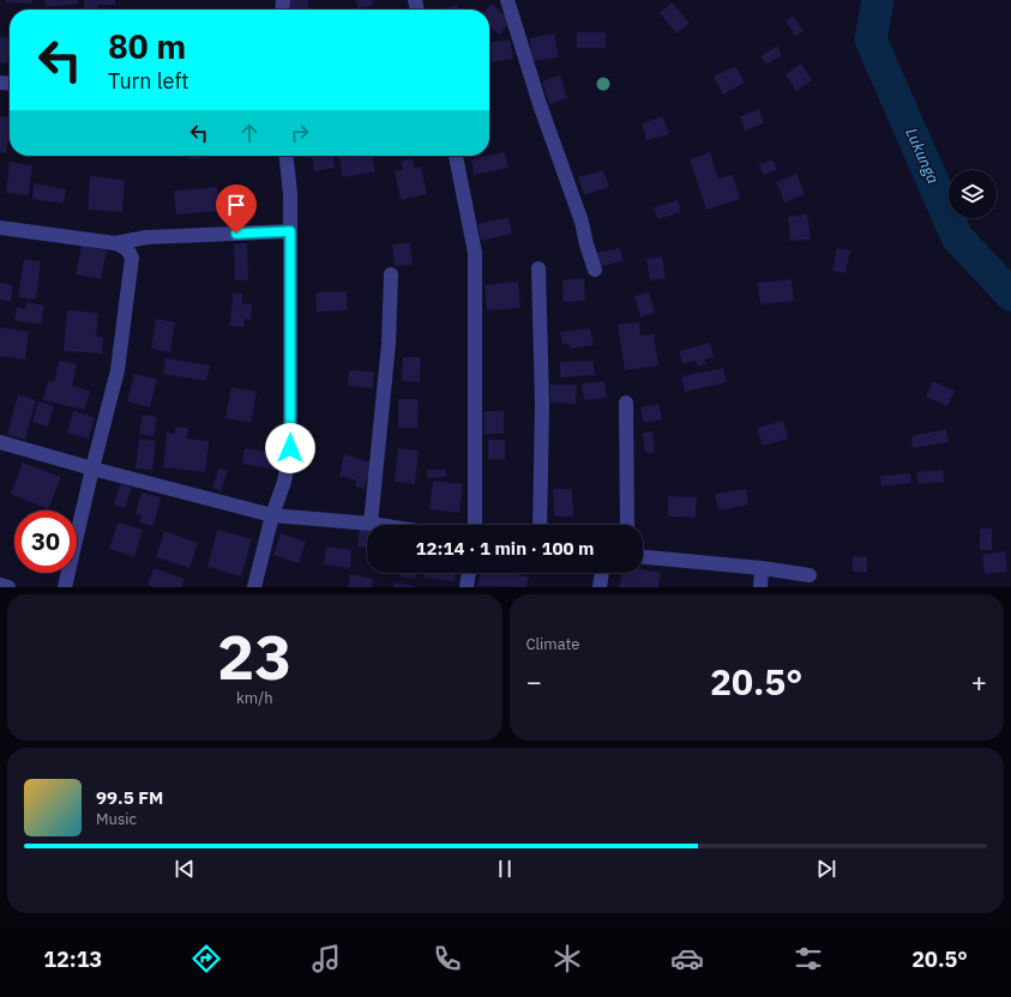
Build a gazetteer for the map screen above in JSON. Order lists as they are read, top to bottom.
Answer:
{
  "water": ["Lukunga"],
  "page": {
    "turn": ["80 m", "Turn left"],
    "limit": "30",
    "trip": "12:14 · 1 min · 100 m",
    "tile": [
      ["23", "km/h"],
      "Climate"
    ],
    "heat": ["−", "20.5°", "+"],
    "song": ["99.5 FM", "Music"],
    "tabs": ["12:13", "20.5°"]
  }
}
